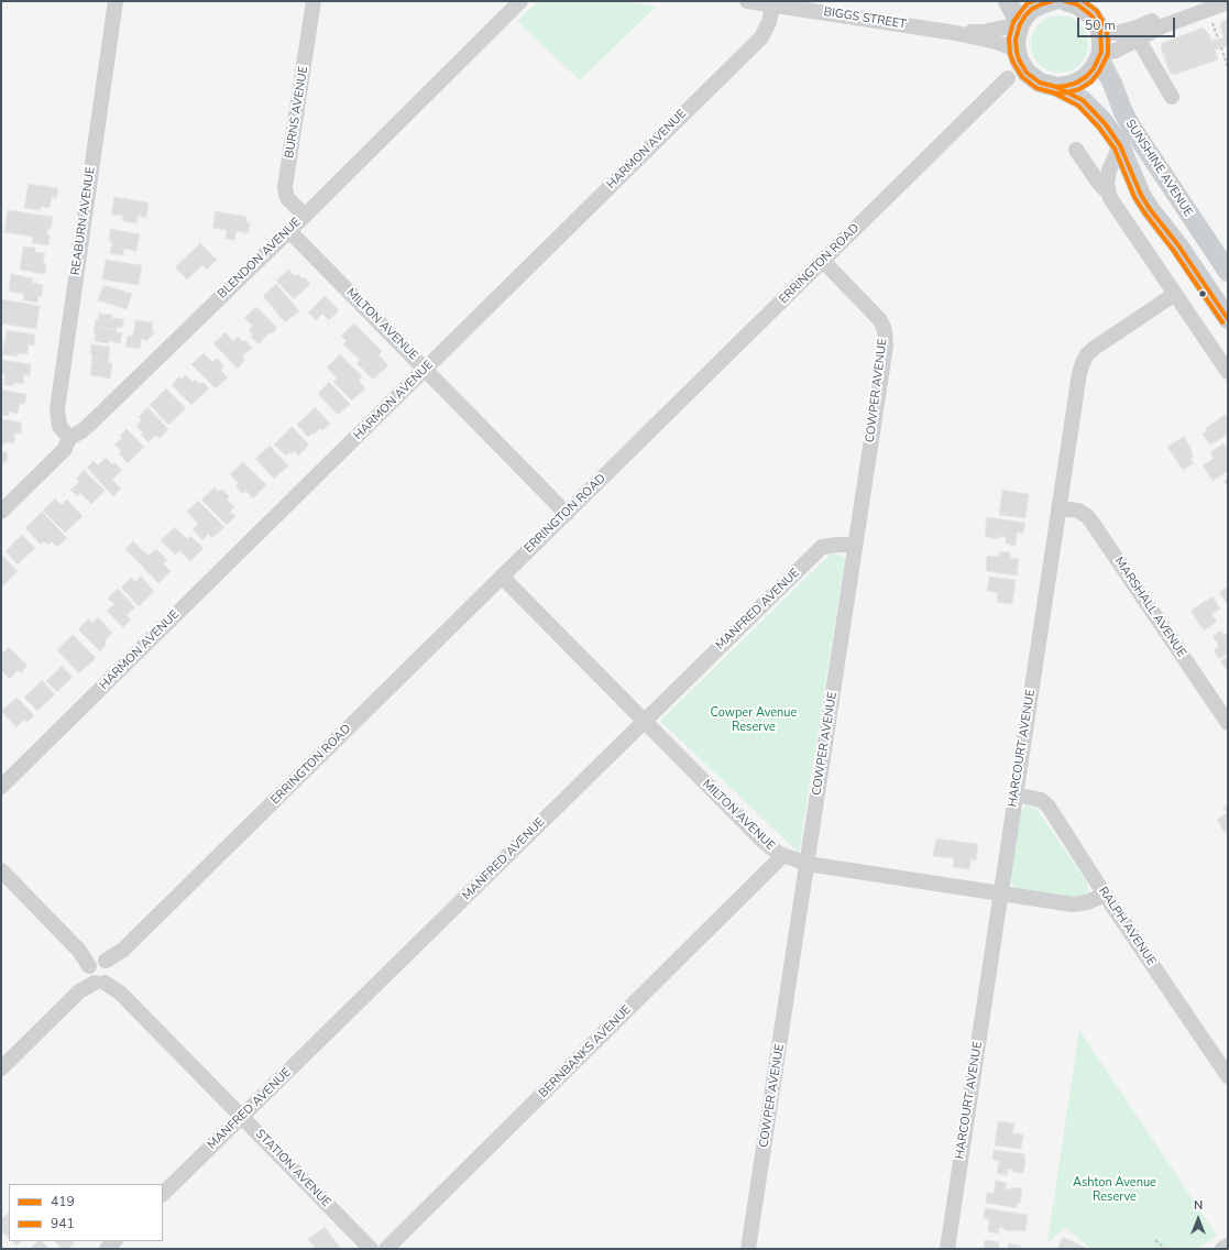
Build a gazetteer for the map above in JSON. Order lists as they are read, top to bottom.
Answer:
{
  "streets": {
    "main road": ["SUNSHINE AVENUE"],
    "street": [
      "BIGGS STREET",
      "BURNS AVENUE",
      "HARMON AVENUE",
      "REABURN AVENUE",
      "BLENDON AVENUE",
      "ERRINGTON ROAD",
      "MILTON AVENUE",
      "COWPER AVENUE",
      "MARSHALL AVENUE",
      "MANFRED AVENUE",
      "HARCOURT AVENUE",
      "RALPH AVENUE",
      "BERNBANKS AVENUE",
      "STATION AVENUE"
    ]
  },
  "crossings": [
    ["BIGGS STREET", "HARMON AVENUE"],
    ["BIGGS STREET", "SUNSHINE AVENUE"],
    ["BURNS AVENUE", "BLENDON AVENUE"],
    ["HARMON AVENUE", "MILTON AVENUE"],
    ["REABURN AVENUE", "BLENDON AVENUE"],
    ["BLENDON AVENUE", "MILTON AVENUE"],
    ["ERRINGTON ROAD", "MILTON AVENUE"],
    ["ERRINGTON ROAD", "COWPER AVENUE"],
    ["ERRINGTON ROAD", "STATION AVENUE"],
    ["MILTON AVENUE", "COWPER AVENUE"],
    ["MILTON AVENUE", "MANFRED AVENUE"],
    ["MILTON AVENUE", "HARCOURT AVENUE"],
    ["MILTON AVENUE", "RALPH AVENUE"],
    ["MILTON AVENUE", "BERNBANKS AVENUE"],
    ["COWPER AVENUE", "MANFRED AVENUE"],
    ["MARSHALL AVENUE", "HARCOURT AVENUE"],
    ["MANFRED AVENUE", "STATION AVENUE"],
    ["HARCOURT AVENUE", "RALPH AVENUE"]
  ],
  "parks": ["Cowper Avenue Reserve", "Ashton Avenue Reserve"],
  "lines": ["transit line 419", "transit line 941"],
  "legend": ["419", "941"],
  "scale_bar": "50 m",
  "north": "top"
}
